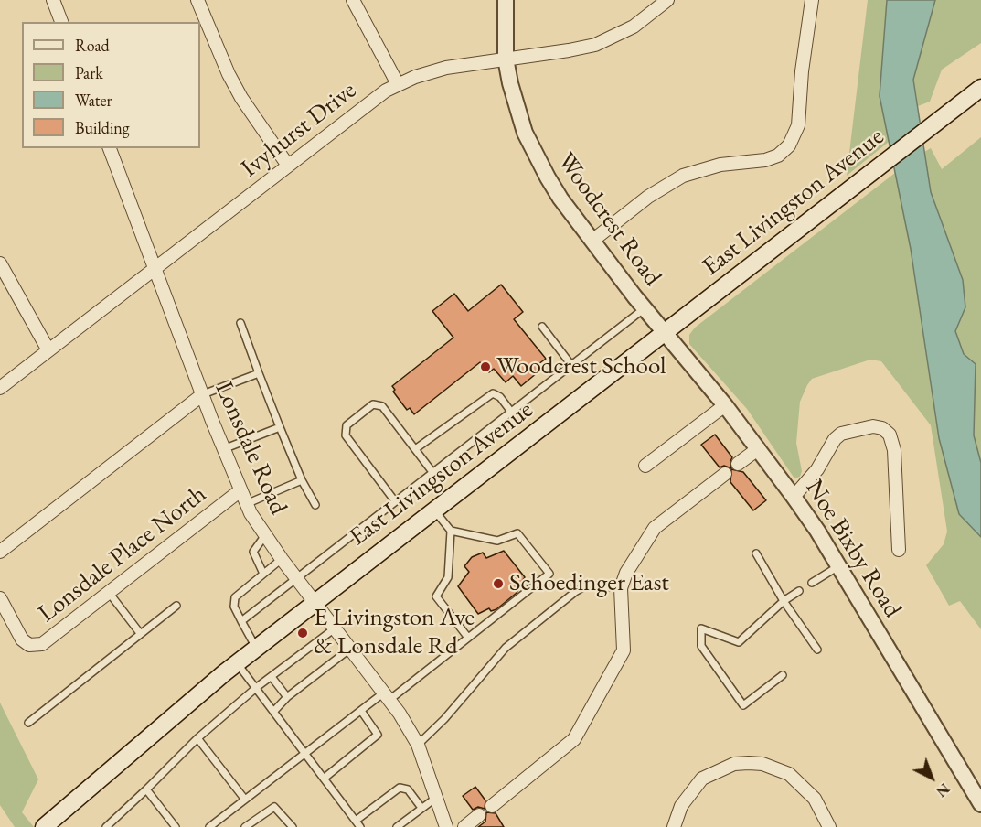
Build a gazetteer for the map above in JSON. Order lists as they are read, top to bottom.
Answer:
{
  "streets": {
    "main road": ["East Livingston Avenue"],
    "street": [
      "Ivyhurst Drive",
      "Woodcrest Road",
      "Lonsdale Road",
      "Noe Bixby Road",
      "Lonsdale Place North"
    ]
  },
  "crossings": [
    ["Ivyhurst Drive", "Woodcrest Road"],
    ["Ivyhurst Drive", "Lonsdale Road"],
    ["East Livingston Avenue", "Woodcrest Road"],
    ["East Livingston Avenue", "Lonsdale Road"],
    ["East Livingston Avenue", "Noe Bixby Road"],
    ["Woodcrest Road", "Noe Bixby Road"],
    ["Lonsdale Road", "Lonsdale Place North"]
  ],
  "places": ["Woodcrest School", "Schoedinger East", "E Livingston Ave & Lonsdale Rd"],
  "legend": [
    "Road",
    "Park",
    "Water",
    "Building"
  ],
  "north": "bottom right"
}
